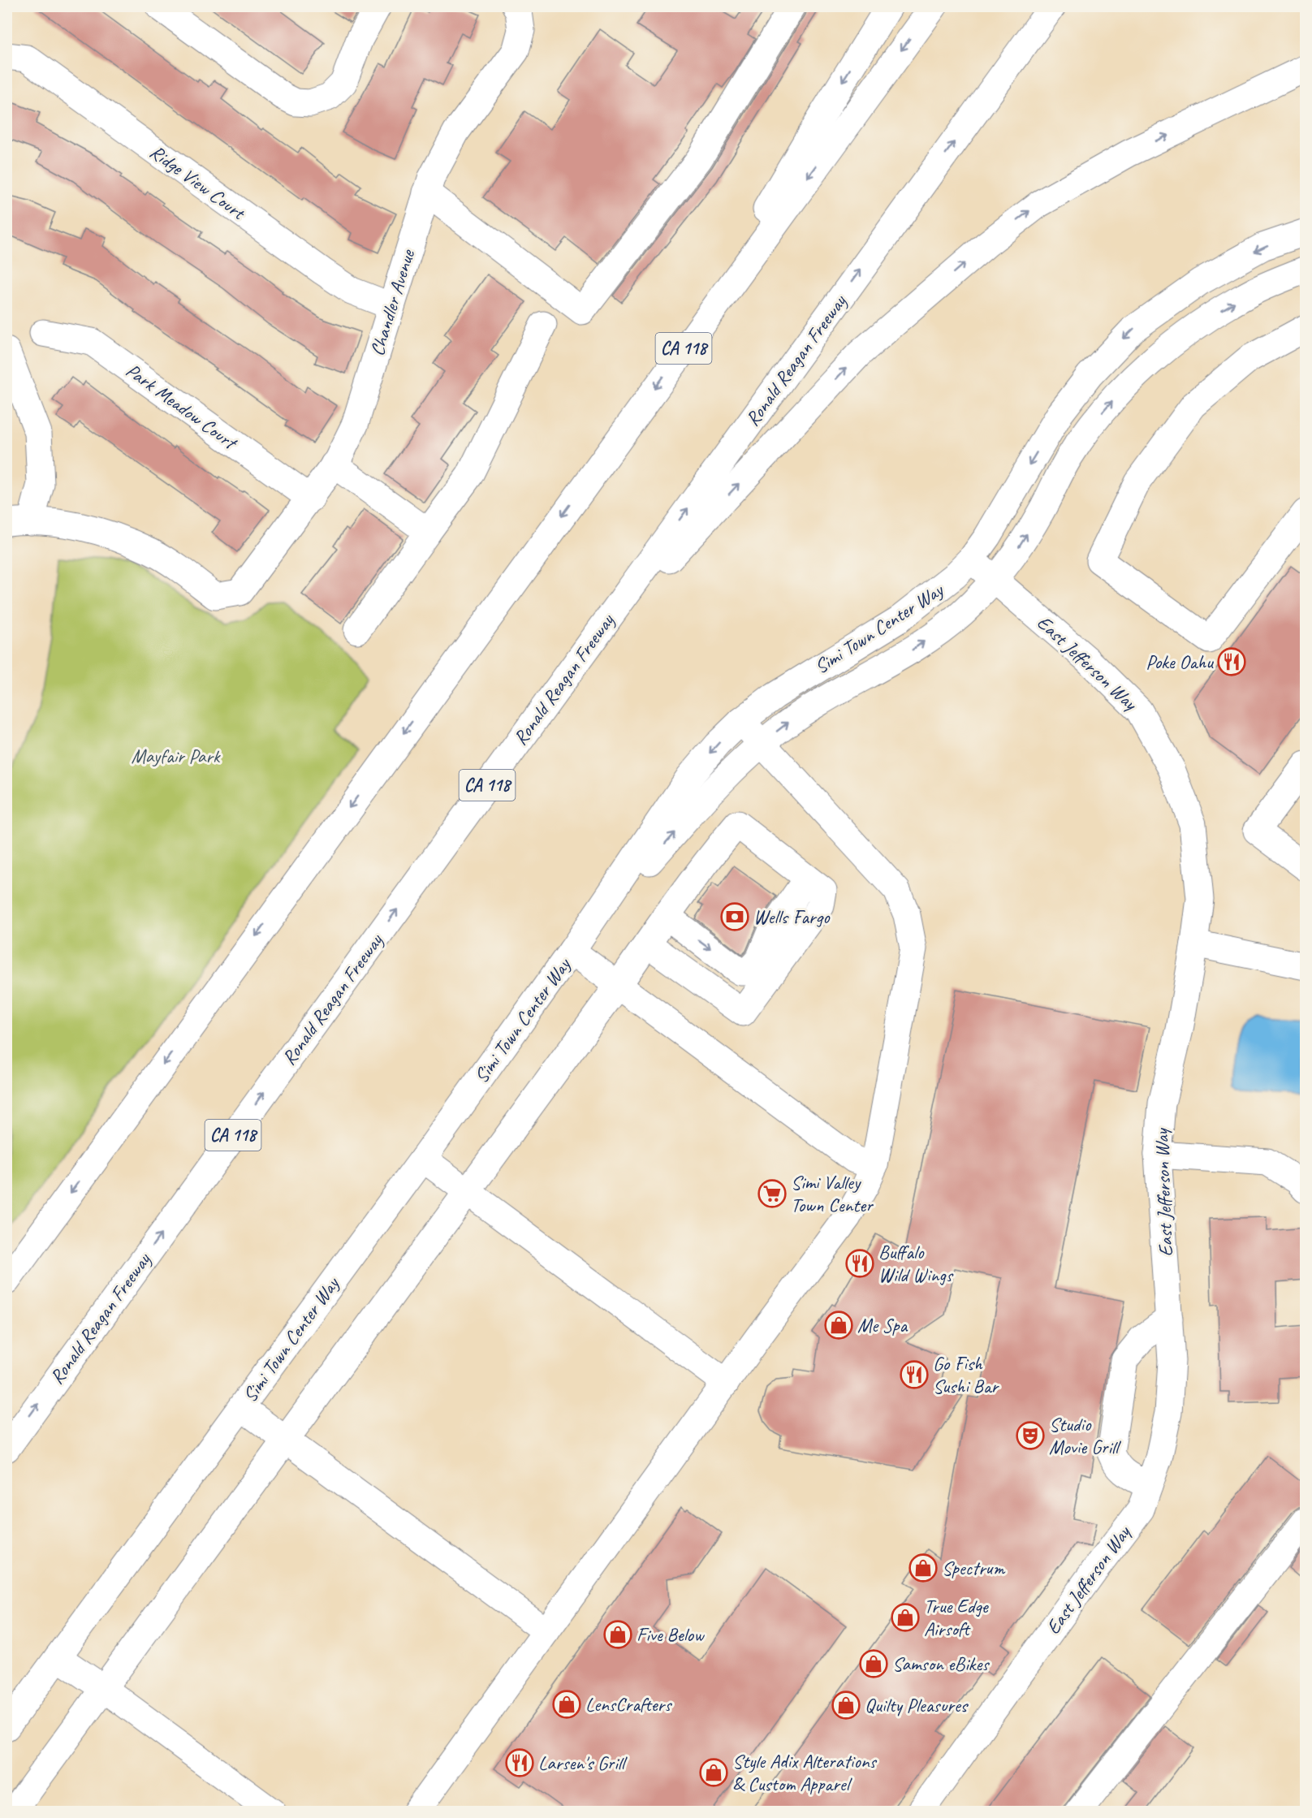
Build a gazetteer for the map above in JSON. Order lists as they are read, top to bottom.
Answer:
{
  "streets": {
    "main road": [
      "Ridge View Court",
      "Chandler Avenue",
      "CA 118",
      "Ronald Reagan Freeway",
      "Park Meadow Court",
      "Simi Town Center Way",
      "East Jefferson Way"
    ]
  },
  "crossings": [
    ["Ridge View Court", "Chandler Avenue"],
    ["Chandler Avenue", "Park Meadow Court"],
    ["Simi Town Center Way", "East Jefferson Way"]
  ],
  "parks": ["Mayfair Park"],
  "places": {
    "restaurant": [
      "Poke Oahu",
      "Buffalo Wild Wings",
      "Go Fish Sushi Bar",
      "Larsen's Grill"
    ],
    "bank": ["Wells Fargo"],
    "supermarket": ["Simi Valley Town Center"],
    "shop": [
      "Me Spa",
      "Spectrum",
      "True Edge Airsoft",
      "Five Below",
      "Samson eBikes",
      "LensCrafters",
      "Quilty Pleasures",
      "Style Adix Alterations & Custom Apparel"
    ],
    "theatre": ["Studio Movie Grill"]
  }
}
